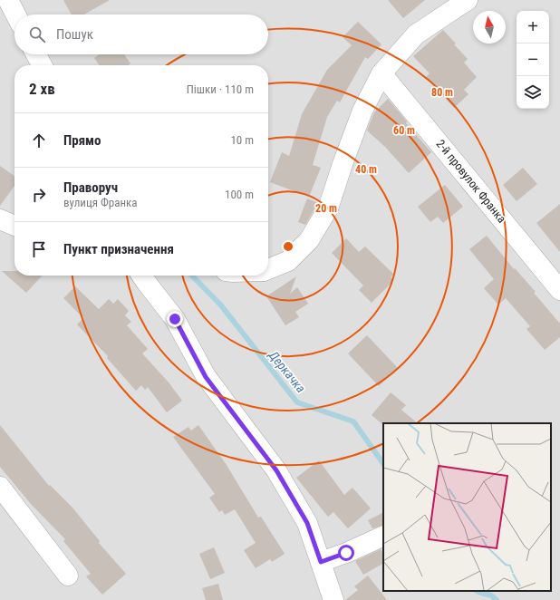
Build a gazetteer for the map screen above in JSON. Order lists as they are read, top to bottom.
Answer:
{
  "streets": {
    "street": ["2-й провулок Франка"]
  },
  "water": ["Деркачка"],
  "north": "top",
  "page": {
    "map_buttons": ["+", "−"],
    "search": "Пошук",
    "heading": ["2 хв", "Пішки · 110 m"],
    "list": [
      ["Прямо", "10 m"],
      ["Праворуч", "вулиця Франка", "100 m"],
      "Пункт призначення"
    ]
  },
  "rings": [
    "80 m",
    "60 m",
    "40 m",
    "20 m"
  ]
}
